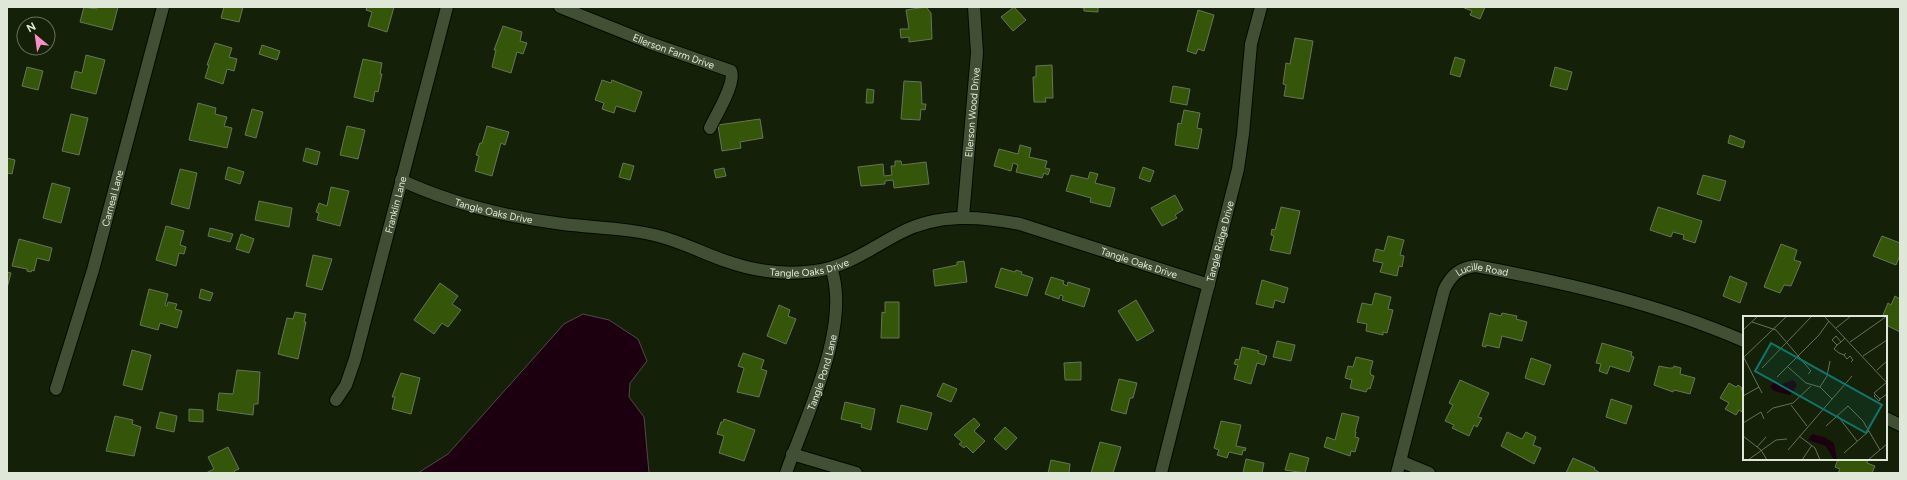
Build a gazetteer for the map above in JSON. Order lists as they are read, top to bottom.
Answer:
{
  "streets": {
    "street": [
      "Ellerson Farm Drive",
      "Ellerson Wood Drive",
      "Carneal Lane",
      "Franklin Lane",
      "Tangle Oaks Drive",
      "Tangle Ridge Drive",
      "Lucille Road",
      "Tangle Pond Lane"
    ]
  },
  "crossings": [
    ["Ellerson Wood Drive", "Tangle Oaks Drive"],
    ["Franklin Lane", "Tangle Oaks Drive"],
    ["Tangle Oaks Drive", "Tangle Ridge Drive"],
    ["Tangle Oaks Drive", "Tangle Pond Lane"]
  ],
  "north": "top left"
}
